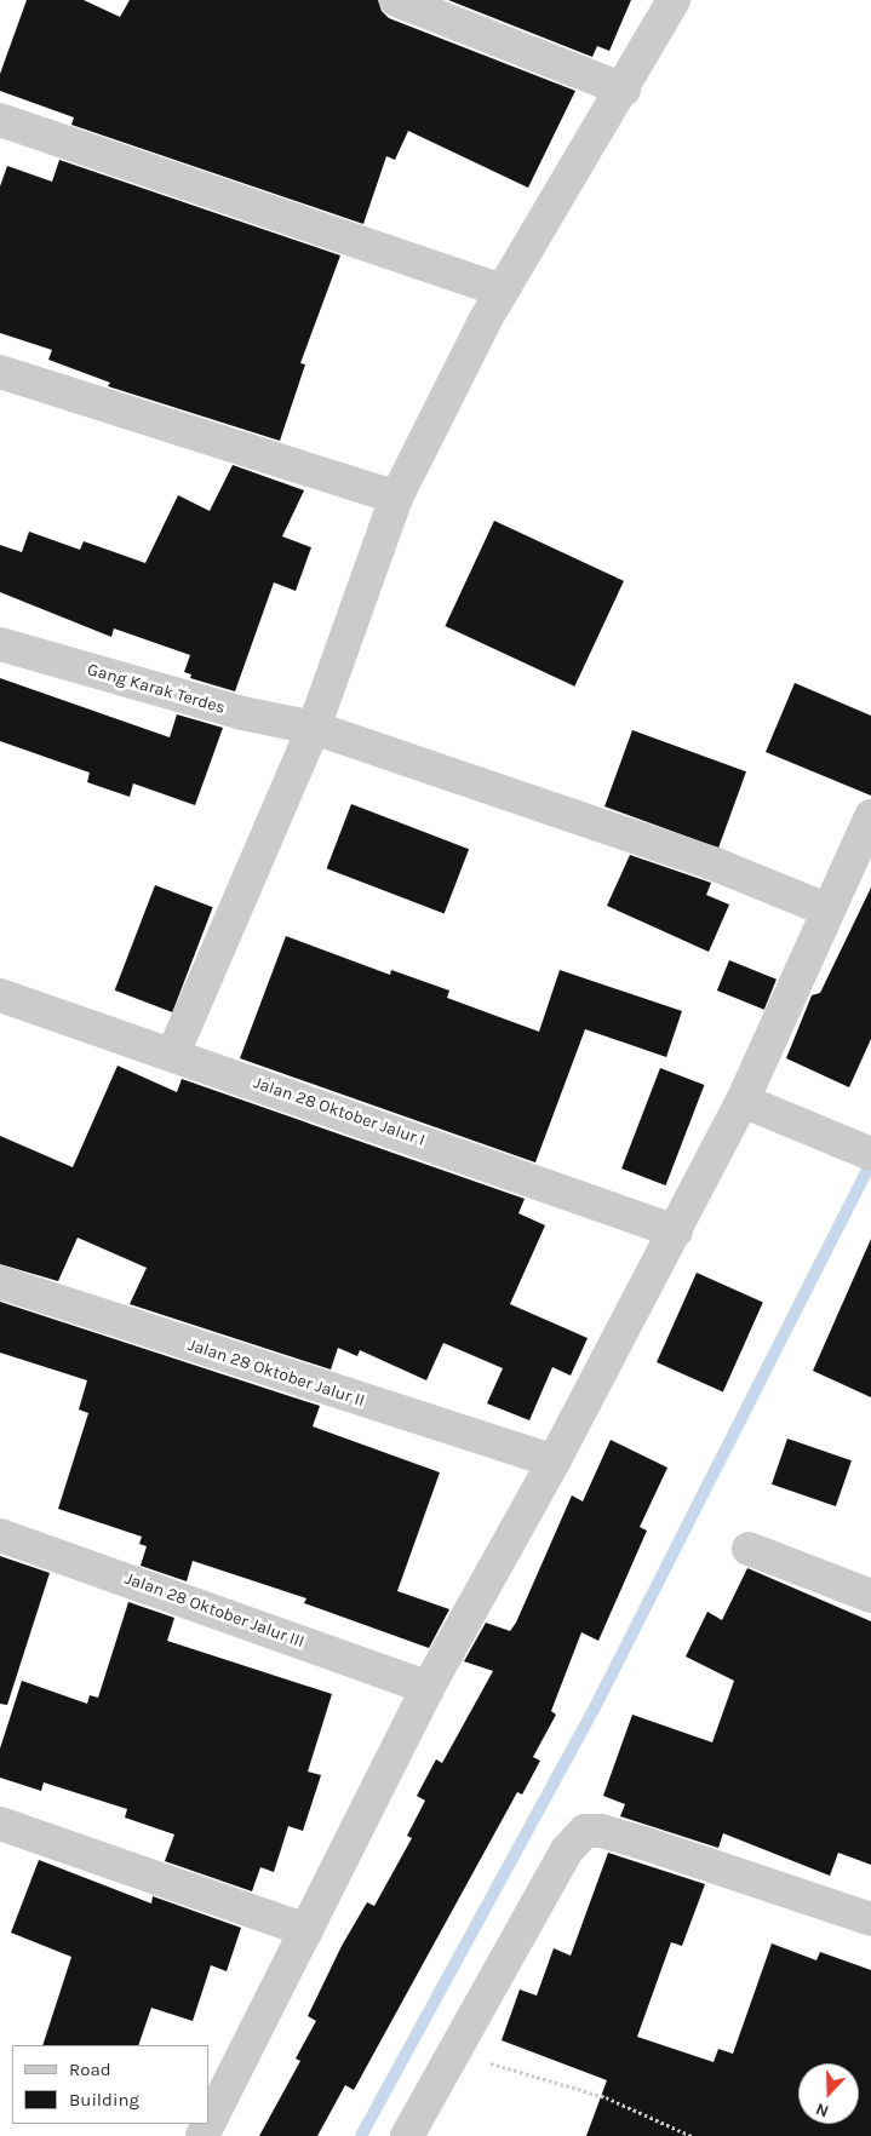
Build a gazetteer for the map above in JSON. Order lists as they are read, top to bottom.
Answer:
{
  "streets": {
    "street": [
      "Gang Karak Terdes",
      "Jalan 28 Oktober Jalur I",
      "Jalan 28 Oktober Jalur II",
      "Jalan 28 Oktober Jalur III"
    ]
  },
  "legend": ["Road", "Building"],
  "north": "bottom"
}
